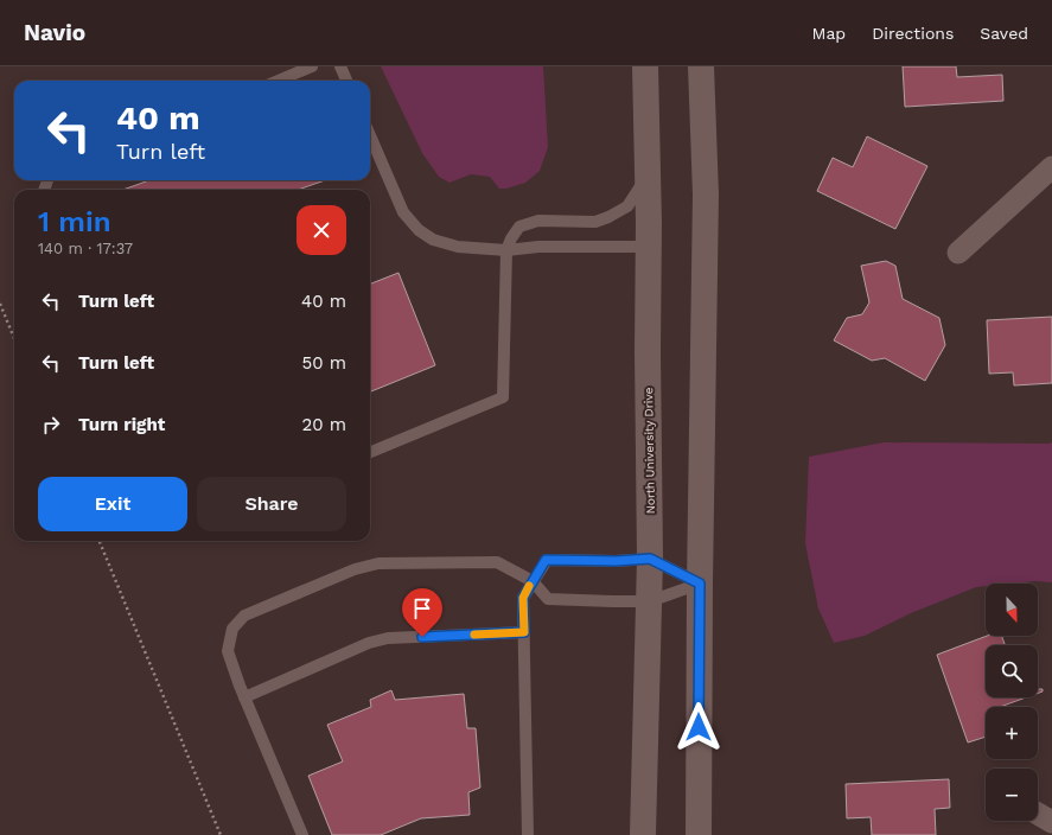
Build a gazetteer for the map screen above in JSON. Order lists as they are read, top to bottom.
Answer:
{
  "streets": {
    "main road": ["North University Drive"]
  },
  "north": "bottom",
  "page": {
    "header": "Navio",
    "nav": ["Map", "Directions", "Saved"],
    "turn": ["40 m", "Turn left"],
    "heading": ["1 min", "140 m · 17:37"],
    "list": [
      {
        "name": "Turn left",
        "value": "40 m"
      },
      {
        "name": "Turn left",
        "value": "50 m"
      },
      {
        "name": "Turn right",
        "value": "20 m"
      }
    ],
    "buttons": ["Exit", "Share"],
    "map_buttons": ["+", "−"]
  }
}
